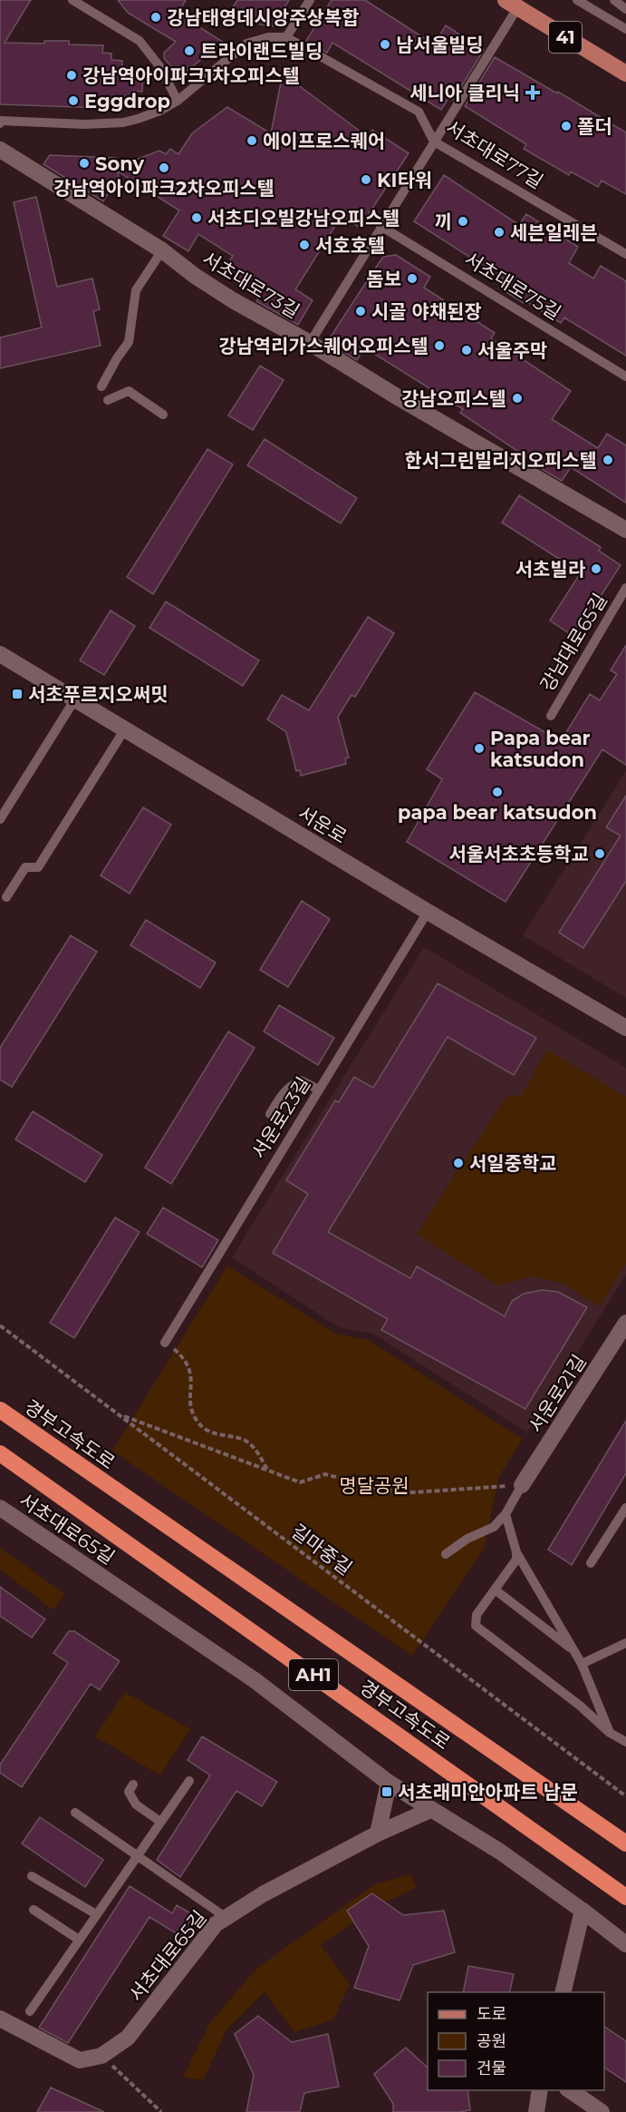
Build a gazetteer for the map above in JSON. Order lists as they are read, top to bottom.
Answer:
{
  "streets": {
    "highway": ["경부고속도로", "AH1"],
    "main road": ["41"],
    "street": [
      "서초대로73길",
      "서운로",
      "서운로21길",
      "서초대로65길"
    ],
    "lane": [
      "서초대로77길",
      "서초대로75길",
      "강남대로65길",
      "서운로23길"
    ],
    "path": ["길마중길"]
  },
  "crossings": [
    ["서운로", "서운로23길"]
  ],
  "parks": ["명달공원"],
  "places": {
    "other": [
      "강남태영데시앙주상복합",
      "남서울빌딩",
      "트라이랜드빌딩",
      "강남역아이파크1차오피스텔",
      "Eggdrop",
      "폴더",
      "에이프로스퀘어",
      "Sony",
      "강남역아이파크2차오피스텔",
      "KI타워",
      "서초디오빌강남오피스텔",
      "끼",
      "세븐일레븐",
      "서호호텔",
      "돔보",
      "시골 야채된장",
      "강남역리가스퀘어오피스텔",
      "서울주막",
      "강남오피스텔",
      "한서그린빌리지오피스텔",
      "서초빌라",
      "Papa bear katsudon",
      "papa bear katsudon",
      "서울서초초등학교",
      "서일중학교"
    ],
    "health": ["세니아 클리닉"],
    "transit": ["서초푸르지오써밋", "서초래미안아파트 남문"]
  },
  "legend": ["도로", "공원", "건물"]
}
